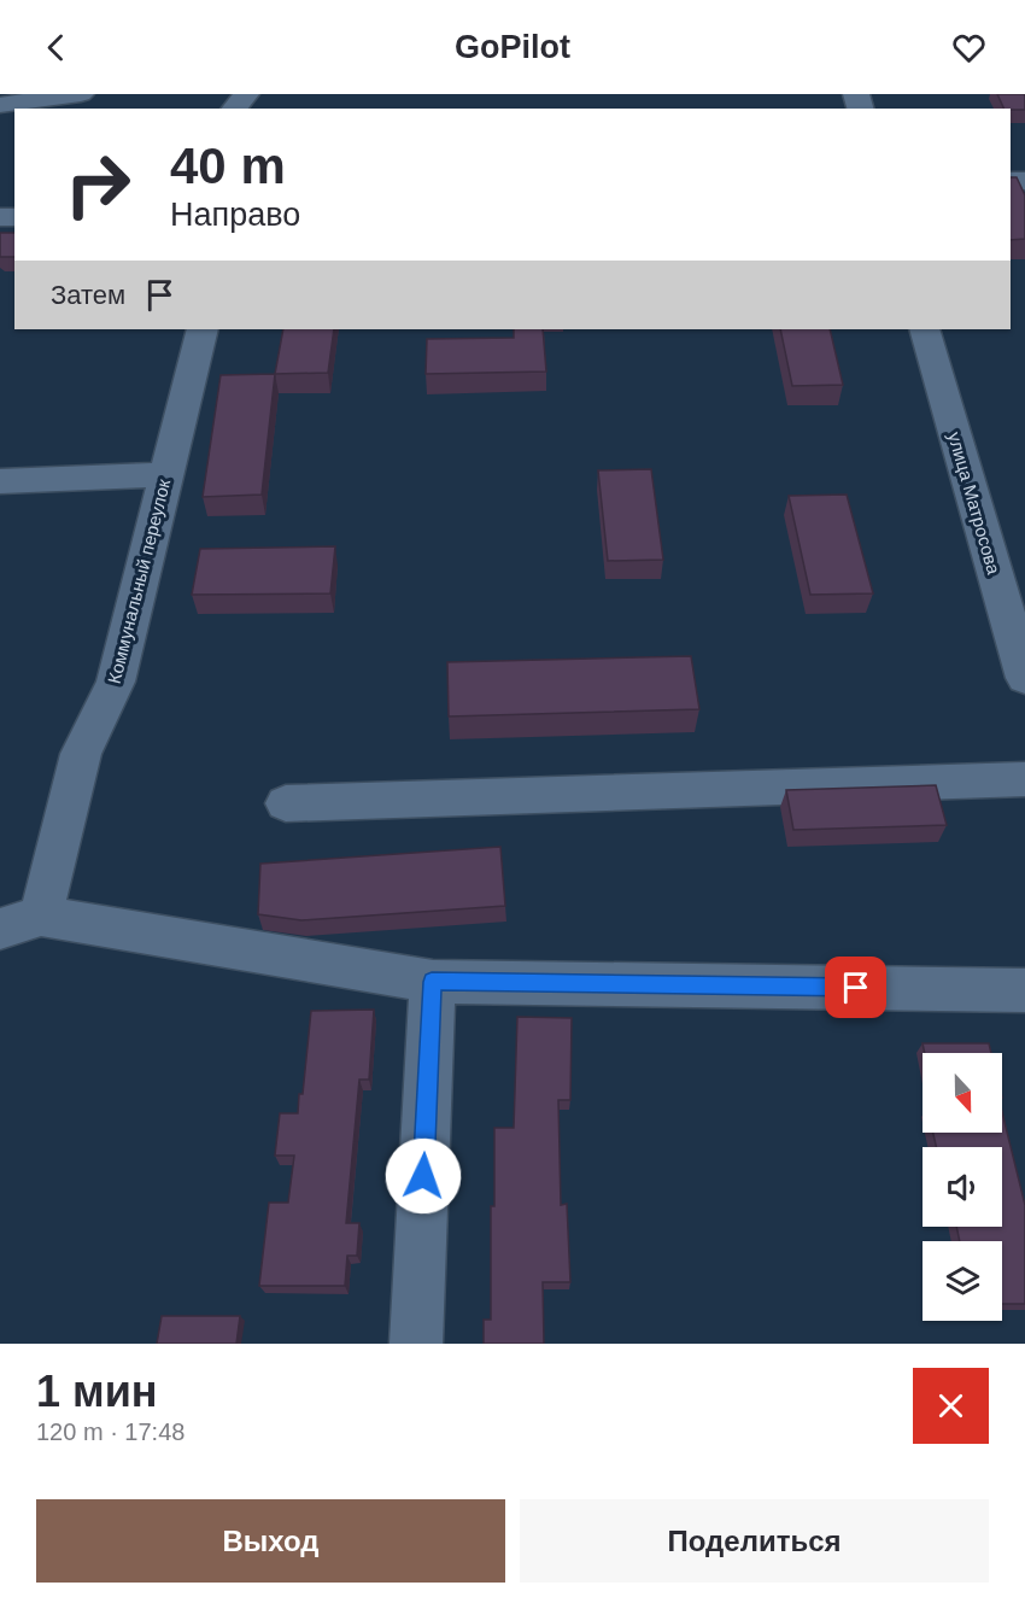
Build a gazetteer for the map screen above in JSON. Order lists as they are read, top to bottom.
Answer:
{
  "streets": {
    "street": ["улица Матросова", "Коммунальный переулок"]
  },
  "north": "bottom",
  "page": {
    "header": "GoPilot",
    "turn": ["40 m", "Направо"],
    "then": "Затем",
    "heading": ["1 мин", "120 m · 17:48"],
    "buttons": ["Выход", "Поделиться"]
  }
}
